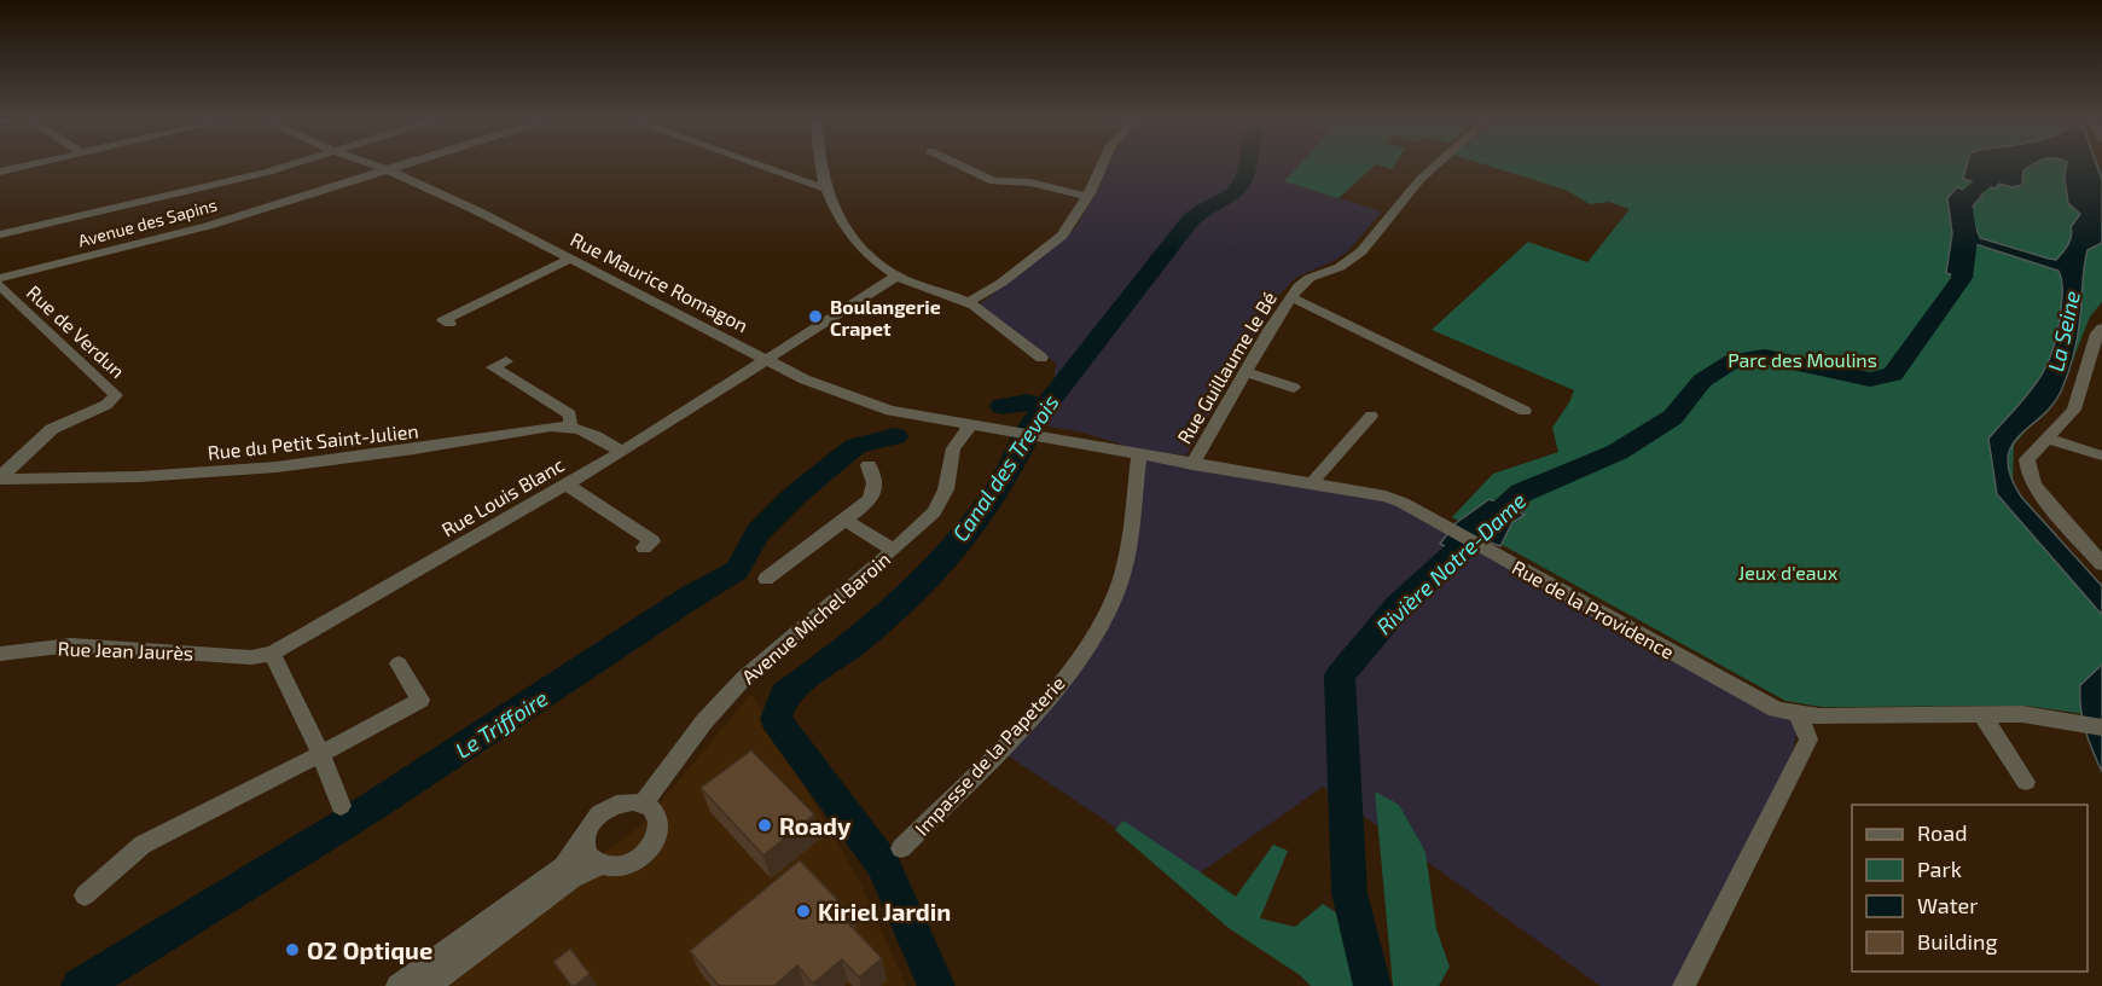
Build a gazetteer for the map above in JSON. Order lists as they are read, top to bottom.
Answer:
{
  "streets": {
    "street": [
      "Avenue des Sapins",
      "Rue Maurice Romagon",
      "Rue de Verdun",
      "Rue Guillaume le Bé",
      "Rue du Petit Saint-Julien",
      "Rue Louis Blanc",
      "Rue de la Providence",
      "Avenue Michel Baroin",
      "Rue Jean Jaurès",
      "Impasse de la Papeterie"
    ]
  },
  "crossings": [
    ["Avenue des Sapins", "Rue Maurice Romagon"],
    ["Rue Maurice Romagon", "Rue Louis Blanc"],
    ["Rue Maurice Romagon", "Rue de la Providence"],
    ["Rue Maurice Romagon", "Avenue Michel Baroin"],
    ["Rue de Verdun", "Rue du Petit Saint-Julien"],
    ["Rue Guillaume le Bé", "Rue de la Providence"],
    ["Rue Louis Blanc", "Rue Jean Jaurès"],
    ["Rue de la Providence", "Impasse de la Papeterie"]
  ],
  "water": [
    "La Seine",
    "Canal des Trevois",
    "Rivière Notre-Dame",
    "Le Triffoire"
  ],
  "parks": ["Parc des Moulins", "Jeux d'eaux"],
  "places": [
    "Boulangerie Crapet",
    "Roady",
    "Kiriel Jardin",
    "O2 Optique"
  ],
  "legend": [
    "Road",
    "Park",
    "Water",
    "Building"
  ]
}
